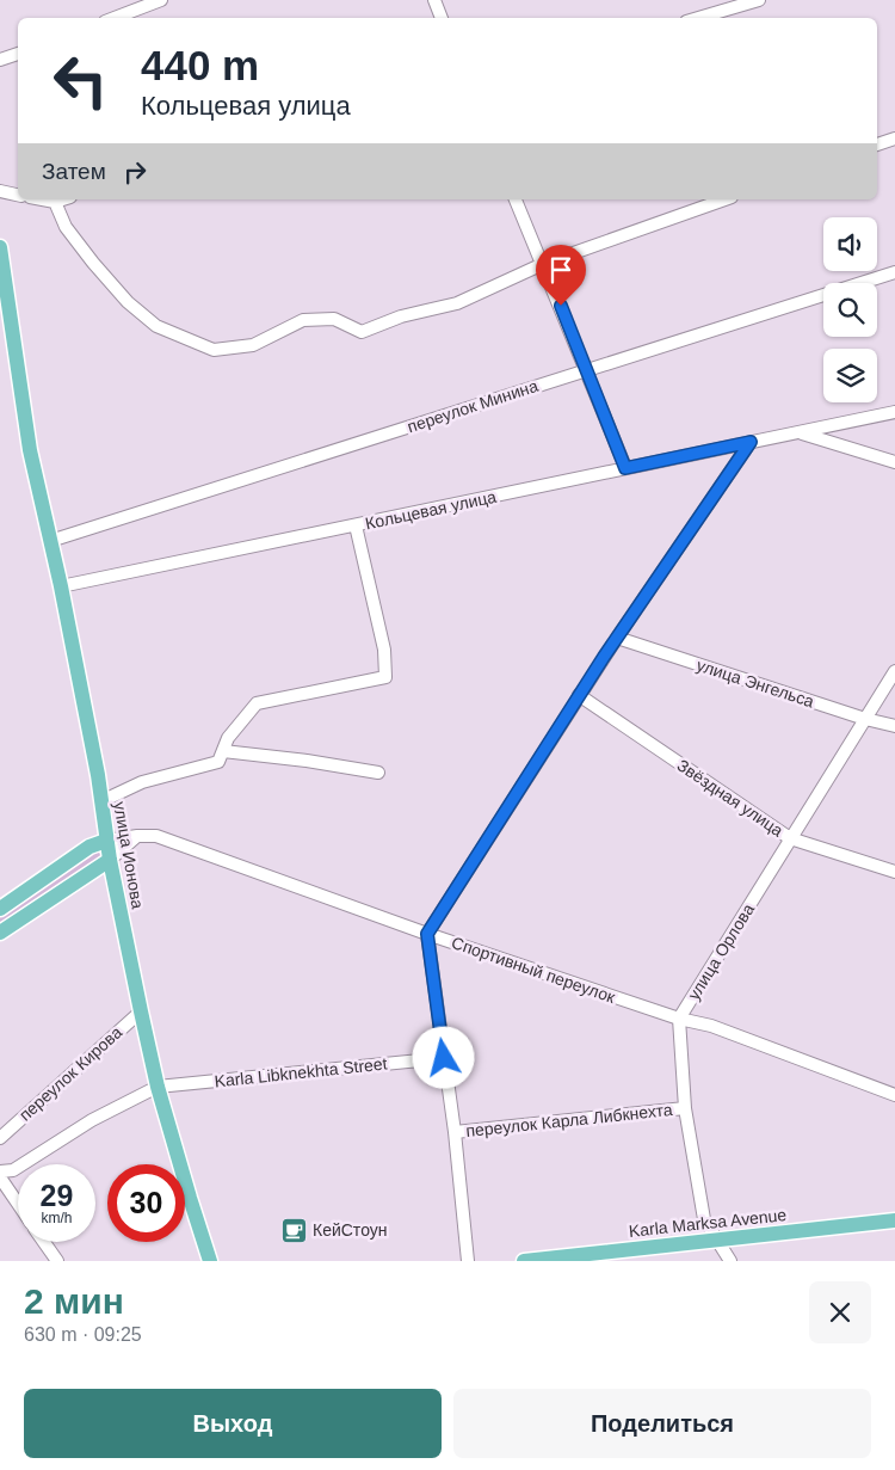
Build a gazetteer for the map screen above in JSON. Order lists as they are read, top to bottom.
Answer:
{
  "streets": {
    "main road": ["улица Ионова", "Karla Marksa Avenue"],
    "street": [
      "переулок Минина",
      "Кольцевая улица",
      "улица Энгельса",
      "Звёздная улица",
      "улица Орлова",
      "Спортивный переулок",
      "Karla Libknekhta Street",
      "переулок Кирова",
      "переулок Карла Либкнехта"
    ]
  },
  "crossings": [
    ["переулок Минина", "улица Ионова"],
    ["Кольцевая улица", "улица Ионова"],
    ["улица Энгельса", "улица Орлова"],
    ["Звёздная улица", "улица Орлова"],
    ["улица Ионова", "Спортивный переулок"],
    ["улица Ионова", "Karla Libknekhta Street"],
    ["улица Ионова", "переулок Кирова"],
    ["улица Орлова", "Спортивный переулок"],
    ["улица Орлова", "переулок Карла Либкнехта"],
    ["улица Орлова", "Karla Marksa Avenue"]
  ],
  "places": {
    "cafe": ["КейСтоун"]
  },
  "page": {
    "turn": ["440 m", "Кольцевая улица"],
    "then": "Затем",
    "speed": "29 km/h",
    "limit": "30",
    "heading": ["2 мин", "630 m · 09:25"],
    "buttons": ["Выход", "Поделиться"]
  }
}
